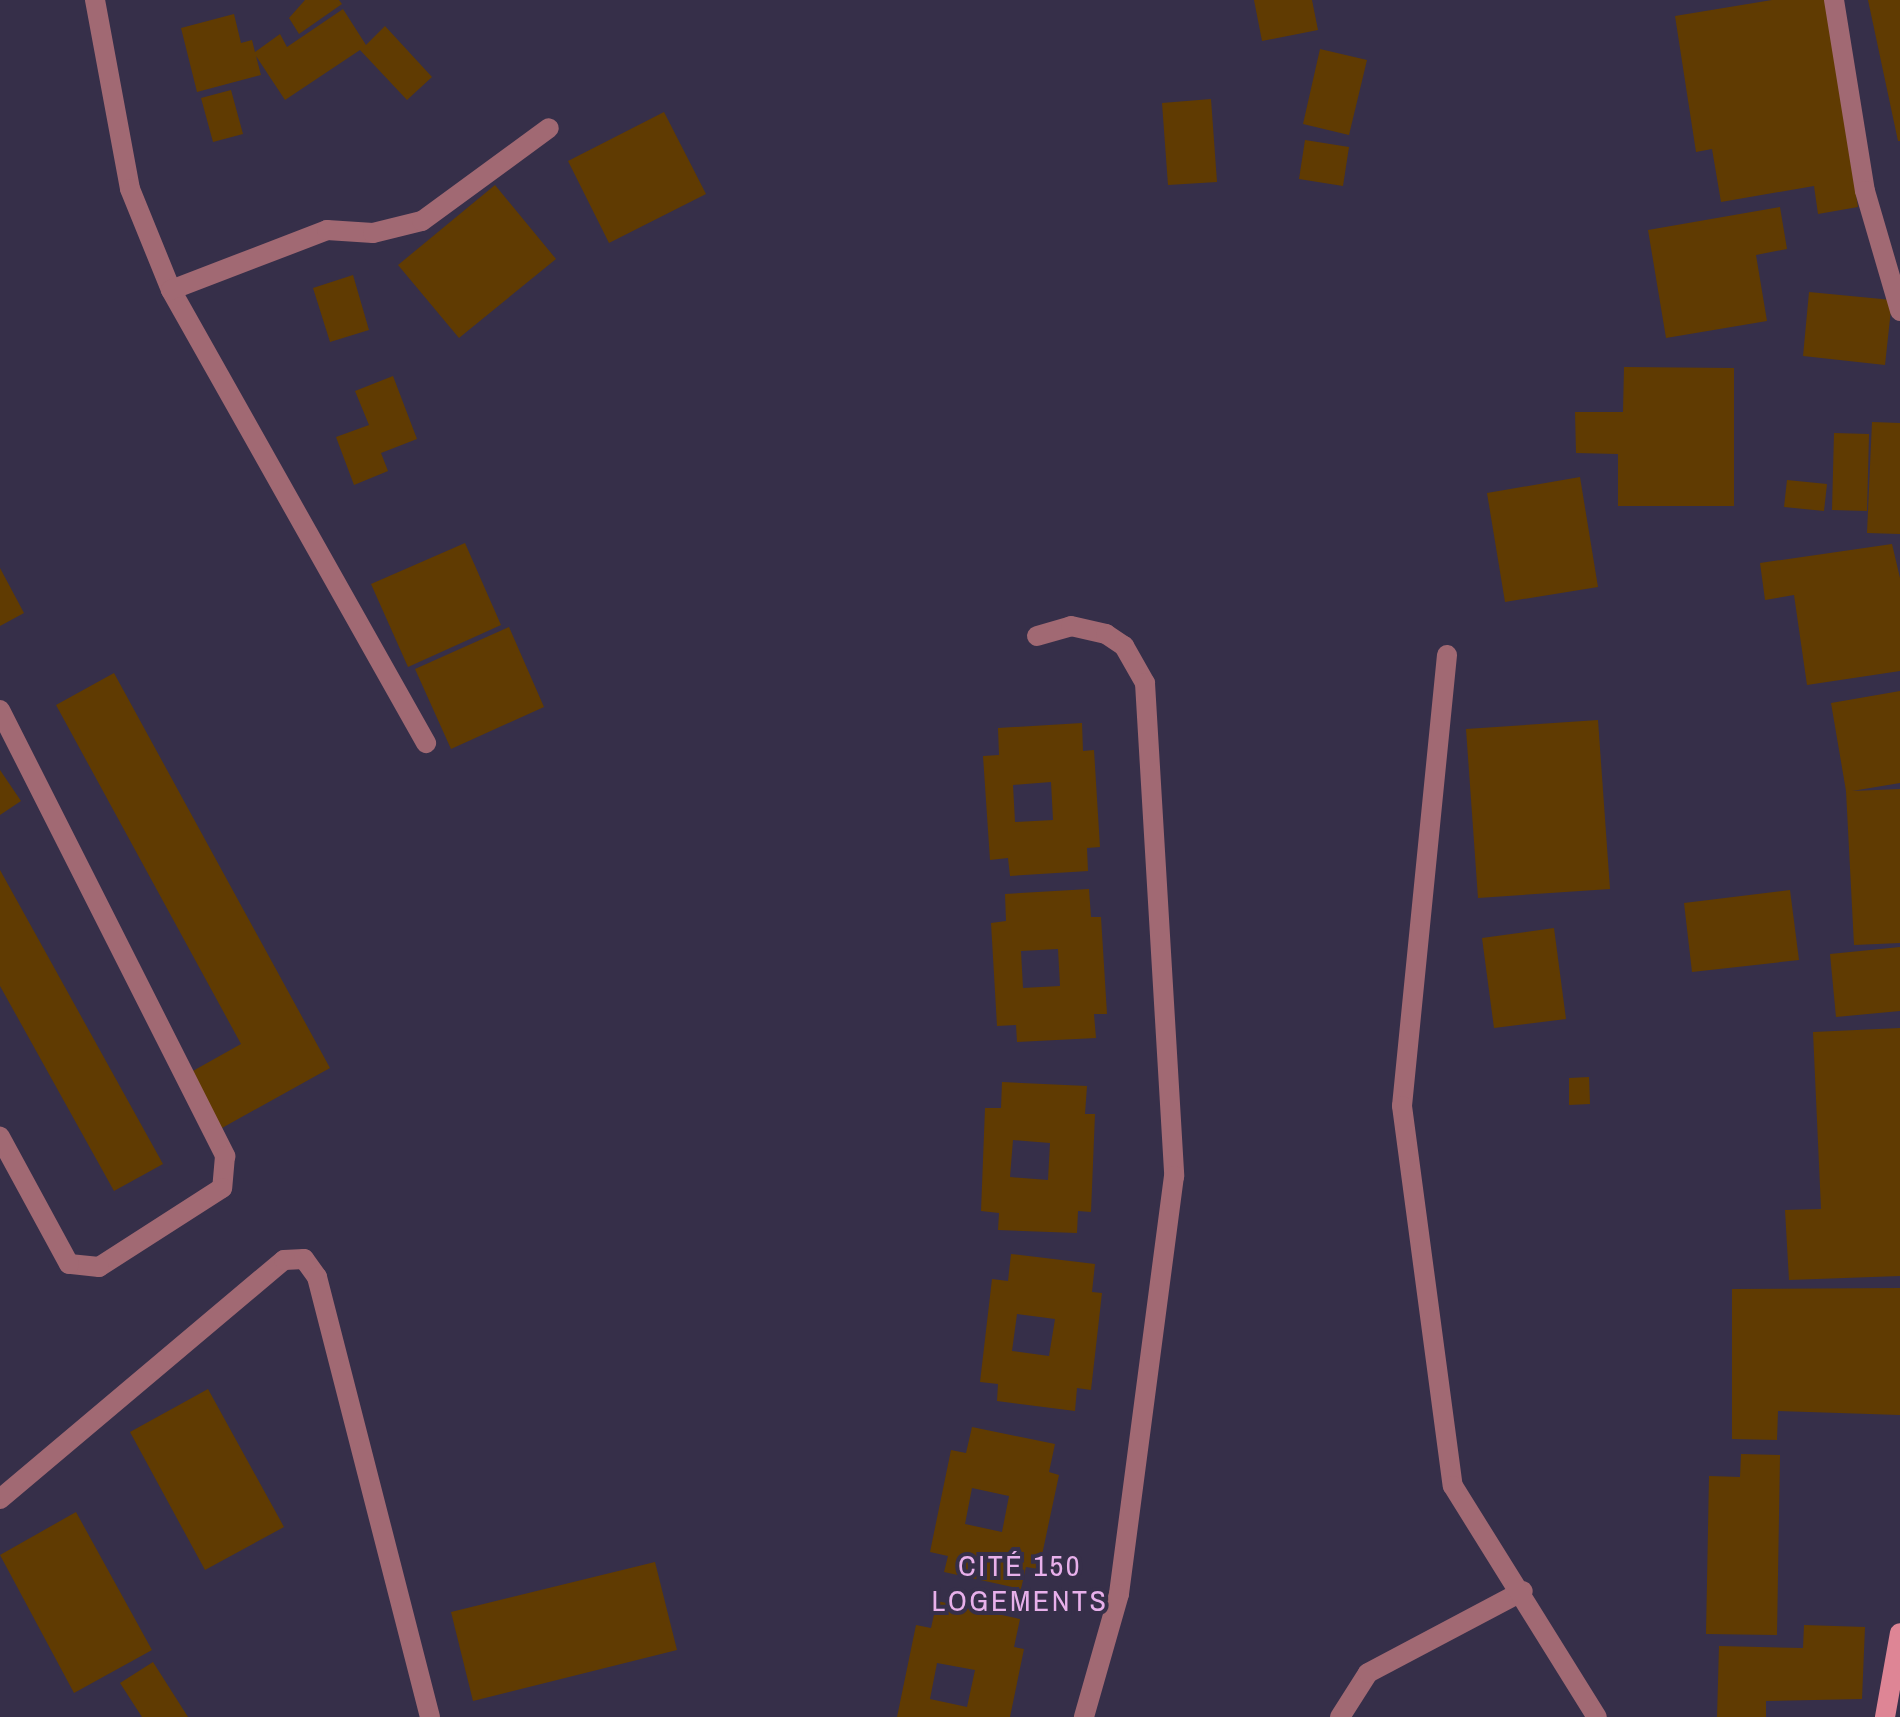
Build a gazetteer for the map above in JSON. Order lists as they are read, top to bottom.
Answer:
{
  "districts": ["CITÉ 150 LOGEMENTS"]
}
